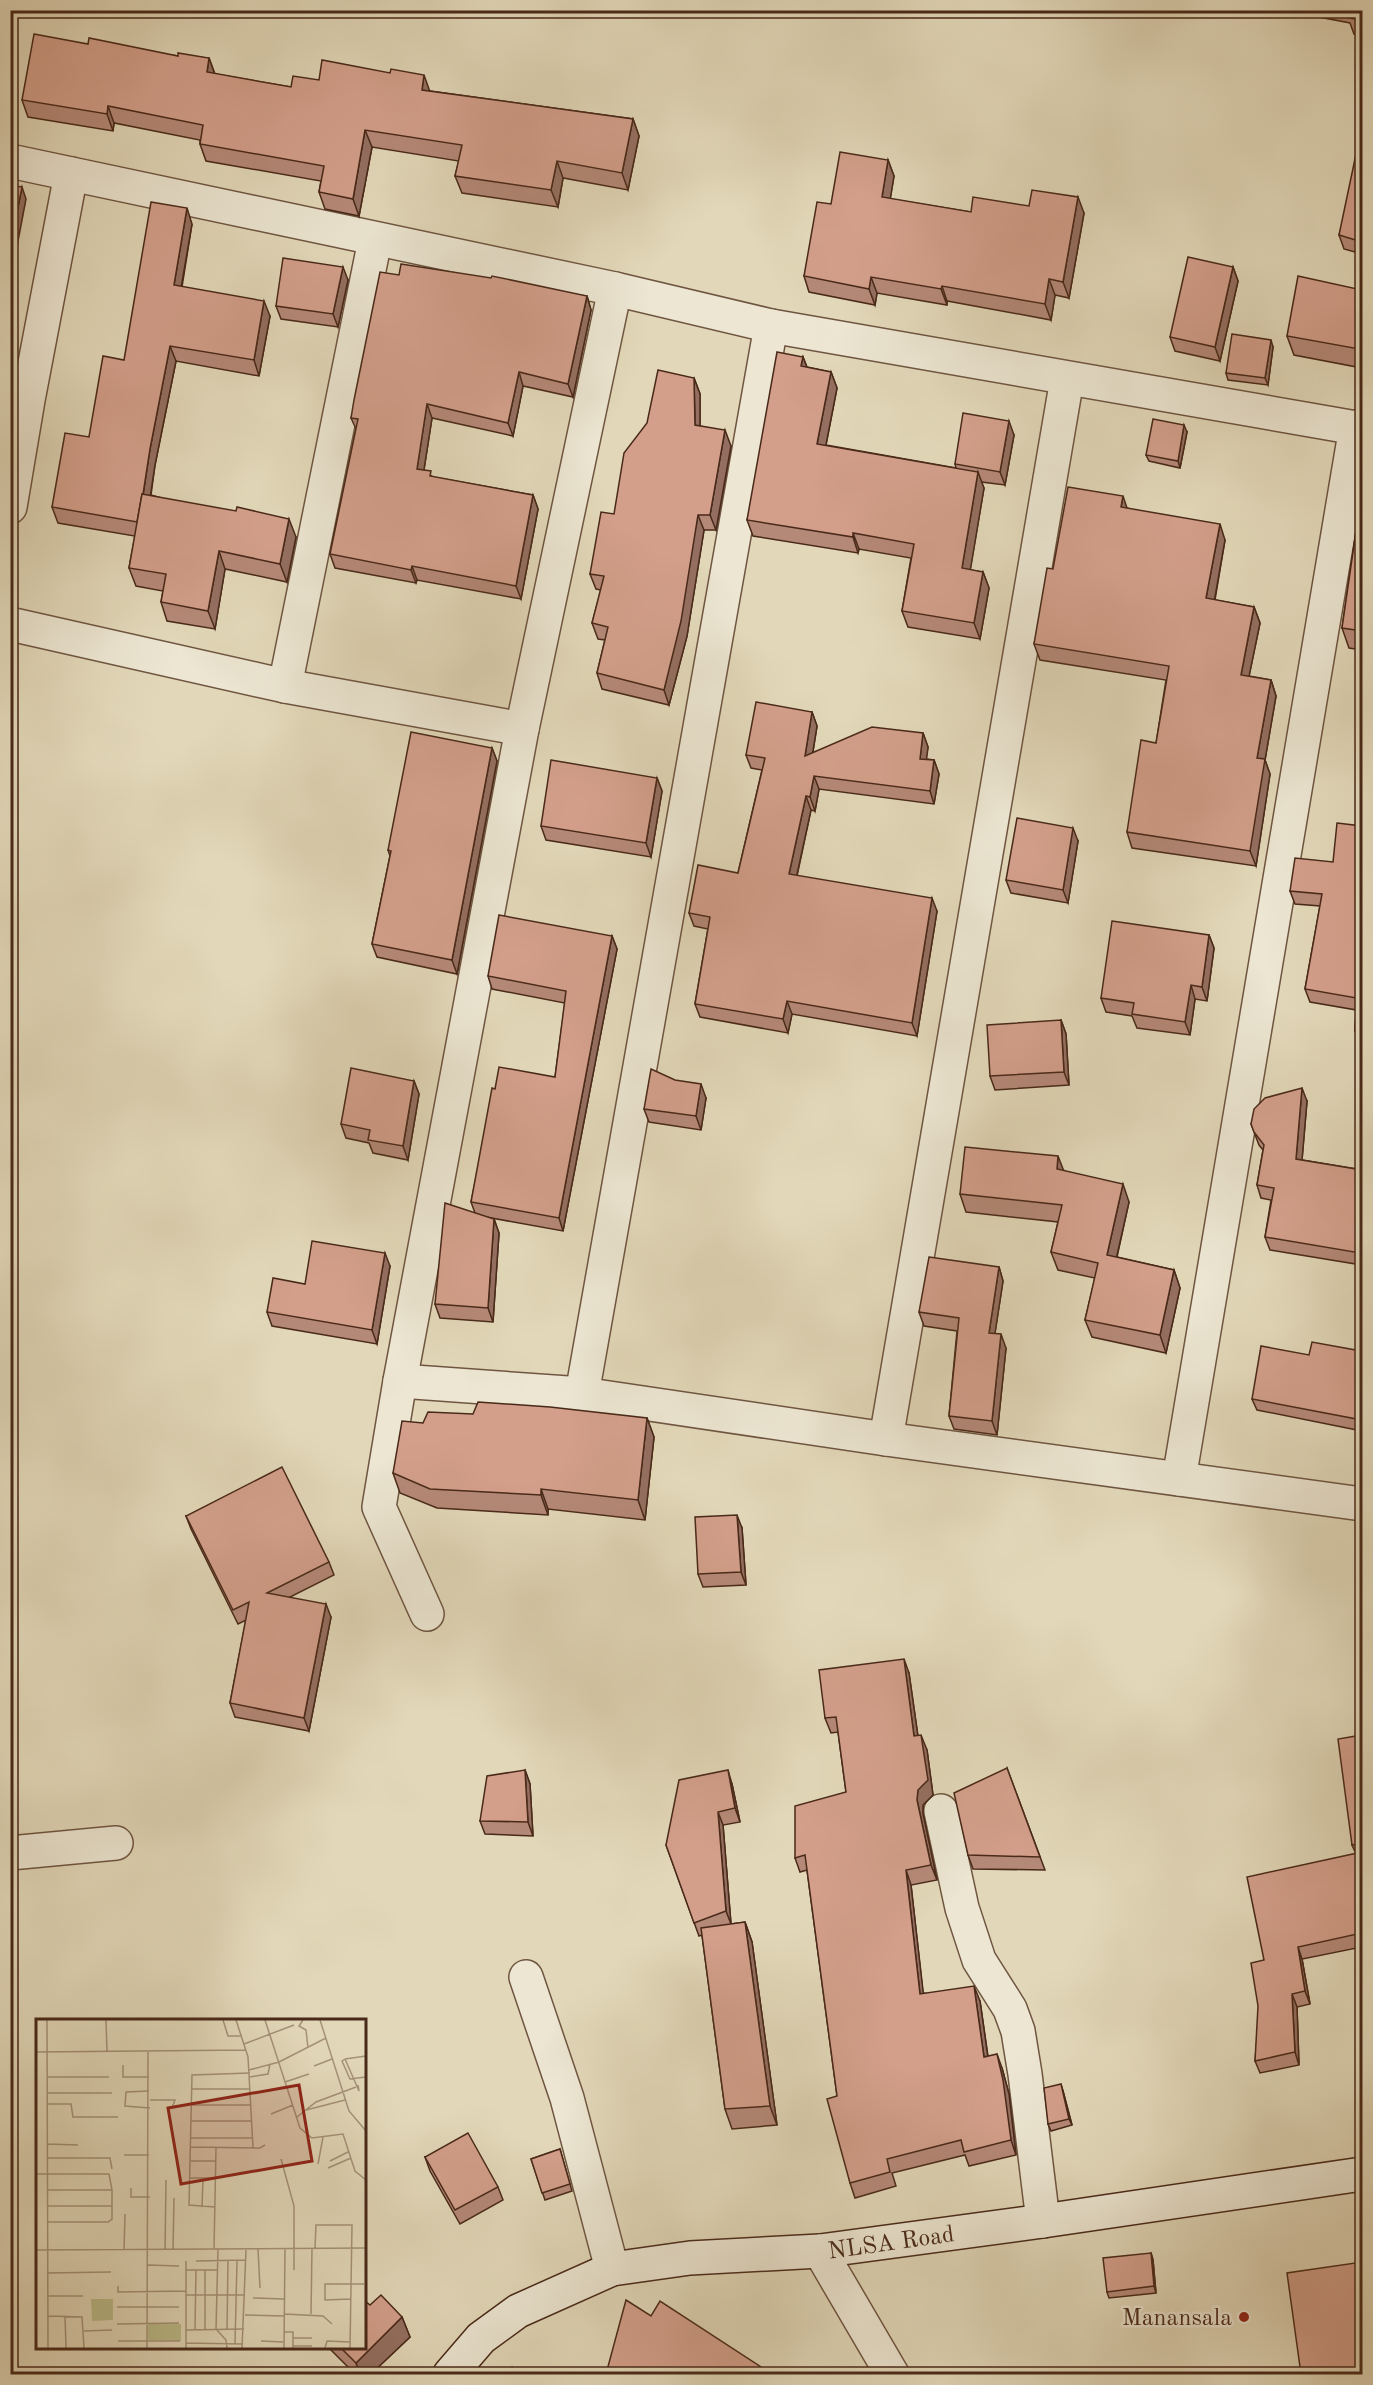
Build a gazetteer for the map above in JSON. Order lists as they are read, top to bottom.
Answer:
{
  "streets": {
    "street": ["NLSA Road"]
  },
  "places": ["Manansala"]
}
